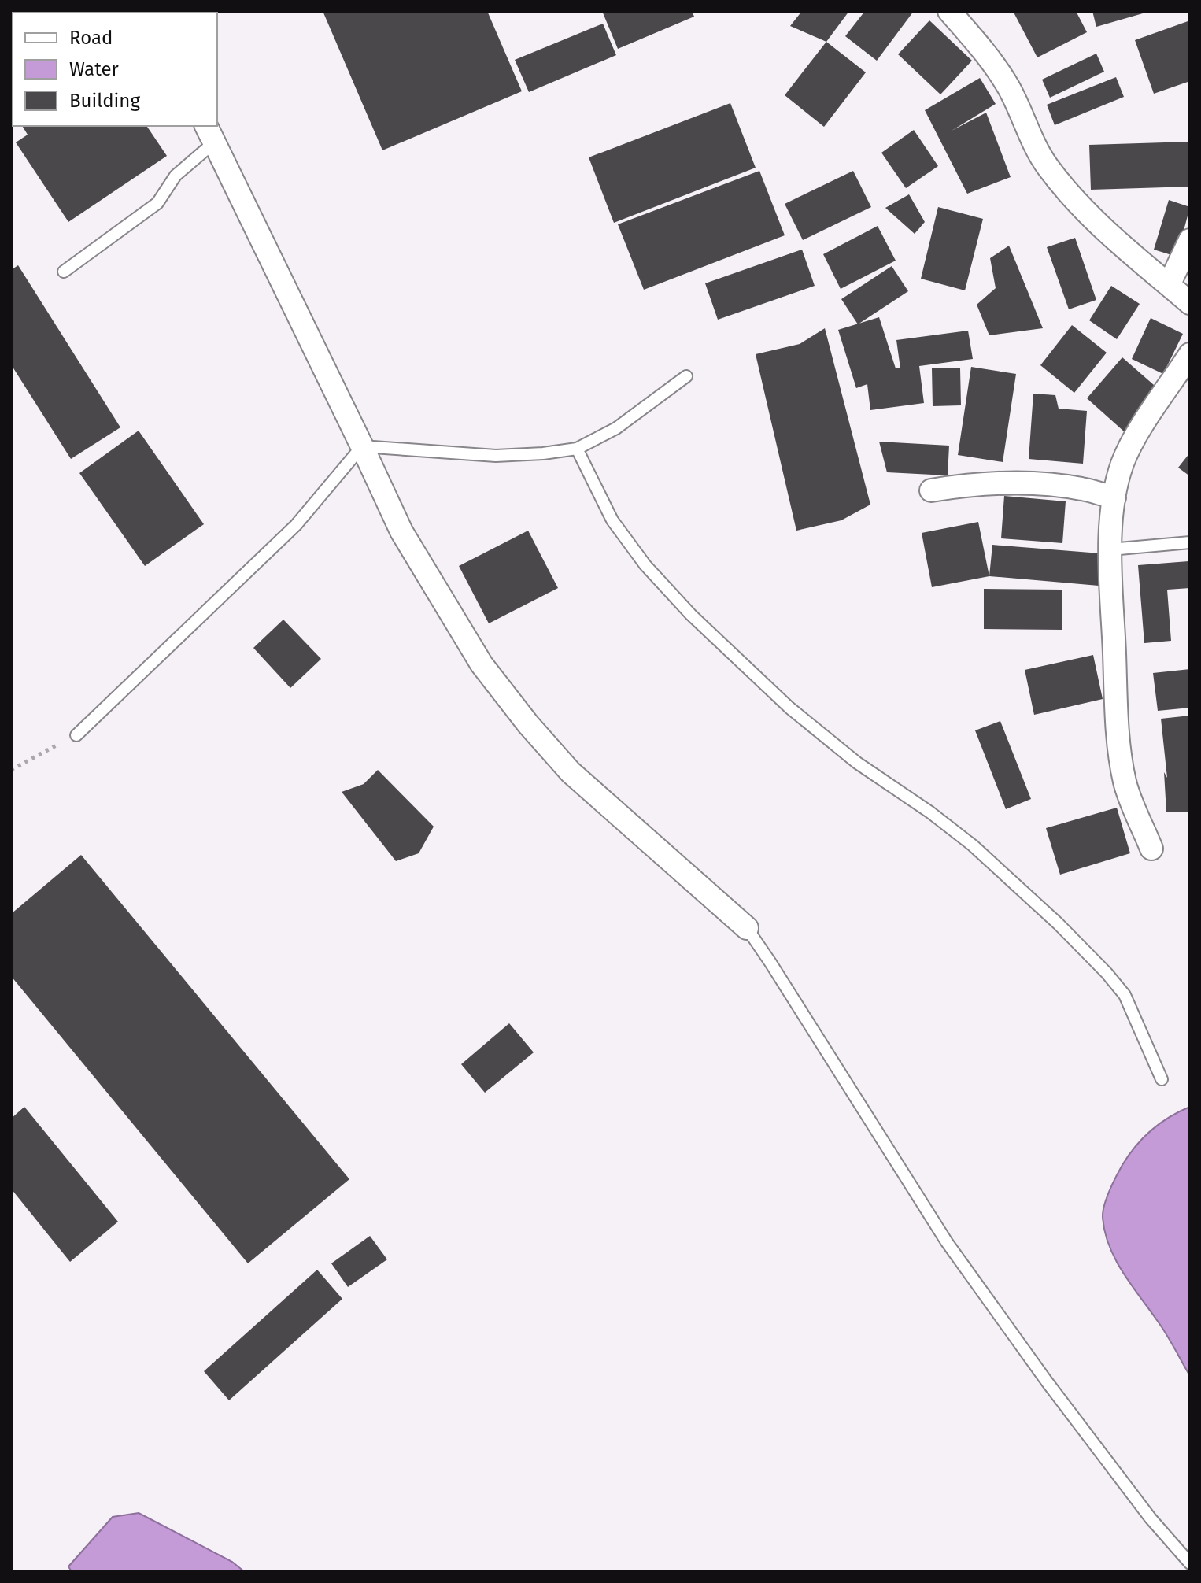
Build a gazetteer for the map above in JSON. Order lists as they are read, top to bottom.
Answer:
{
  "legend": ["Road", "Water", "Building"]
}
